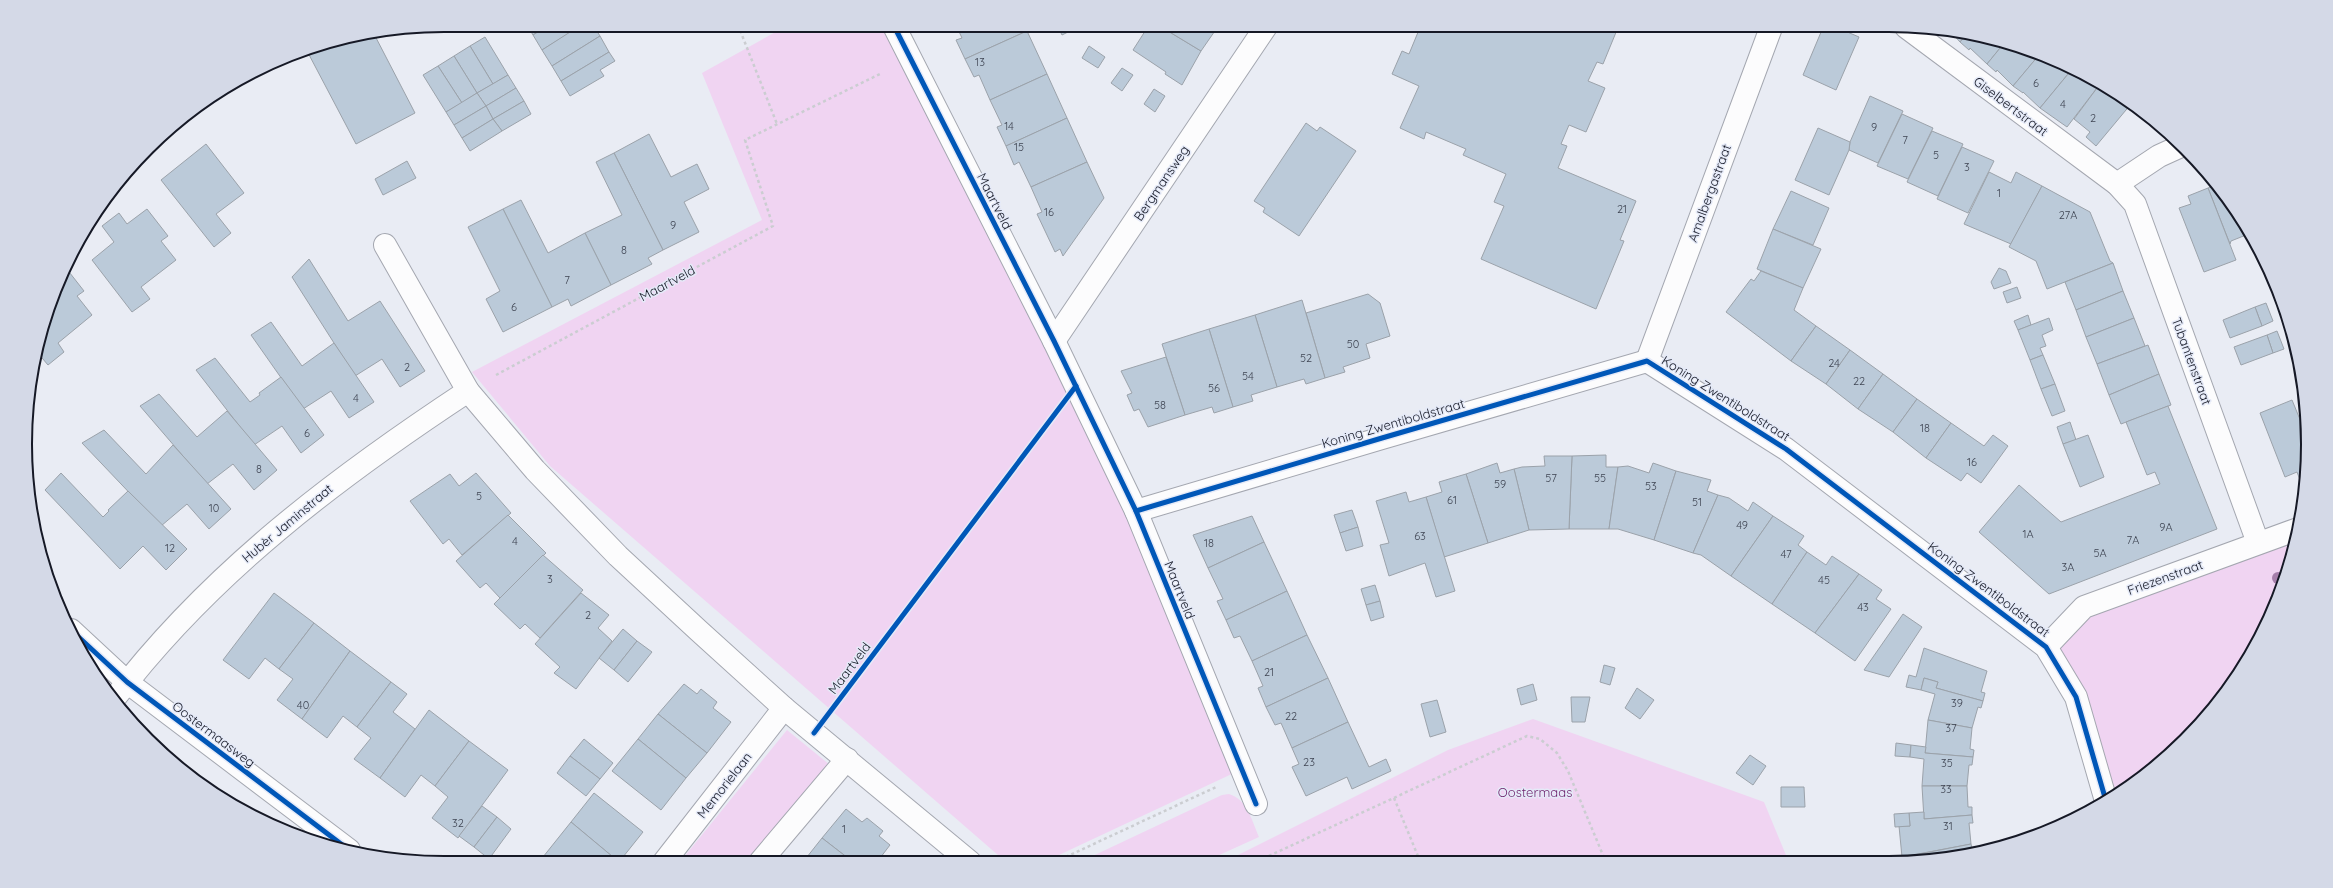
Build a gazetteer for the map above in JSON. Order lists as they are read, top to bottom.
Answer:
{
  "streets": {
    "street": [
      "Giselbertstraat",
      "Bergmansweg",
      "Amalbergastraat",
      "Maartveld",
      "Tubantenstraat",
      "Koning Zwentiboldstraat",
      "Hubèr Jaminstraat",
      "Friezenstraat",
      "Oostermaasweg",
      "Memorielaan"
    ]
  },
  "crossings": [
    ["Giselbertstraat", "Tubantenstraat"],
    ["Bergmansweg", "Maartveld"],
    ["Amalbergastraat", "Koning Zwentiboldstraat"],
    ["Maartveld", "Koning Zwentiboldstraat"],
    ["Maartveld", "Hubèr Jaminstraat"],
    ["Tubantenstraat", "Friezenstraat"],
    ["Koning Zwentiboldstraat", "Friezenstraat"],
    ["Hubèr Jaminstraat", "Oostermaasweg"]
  ],
  "parks": ["Oostermaas"],
  "house_numbers": [
    "13",
    "6",
    "4",
    "2",
    "14",
    "9",
    "7",
    "15",
    "5",
    "3",
    "1",
    "21",
    "16",
    "27A",
    "9",
    "8",
    "7",
    "6",
    "50",
    "52",
    "24",
    "2",
    "54",
    "22",
    "56",
    "4",
    "58",
    "18",
    "6",
    "16",
    "8",
    "57",
    "55",
    "59",
    "53",
    "5",
    "61",
    "51",
    "10",
    "49",
    "9A",
    "1A",
    "63",
    "7A",
    "4",
    "18",
    "12",
    "5A",
    "47",
    "3A",
    "3",
    "45",
    "43",
    "2",
    "21",
    "39",
    "40",
    "22",
    "37",
    "23",
    "35",
    "33",
    "32",
    "31",
    "1"
  ]
}
